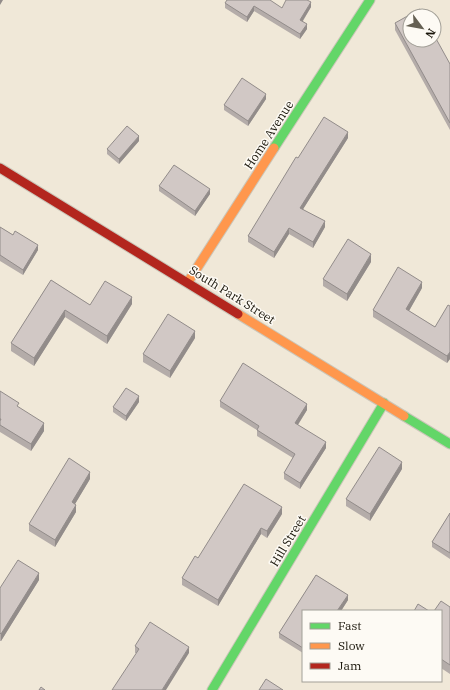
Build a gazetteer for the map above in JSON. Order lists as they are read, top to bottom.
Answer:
{
  "streets": {
    "street": ["Home Avenue", "South Park Street", "Hill Street"]
  },
  "crossings": [
    ["Home Avenue", "South Park Street"],
    ["South Park Street", "Hill Street"]
  ],
  "legend": ["Fast", "Slow", "Jam"],
  "north": "bottom right"
}
